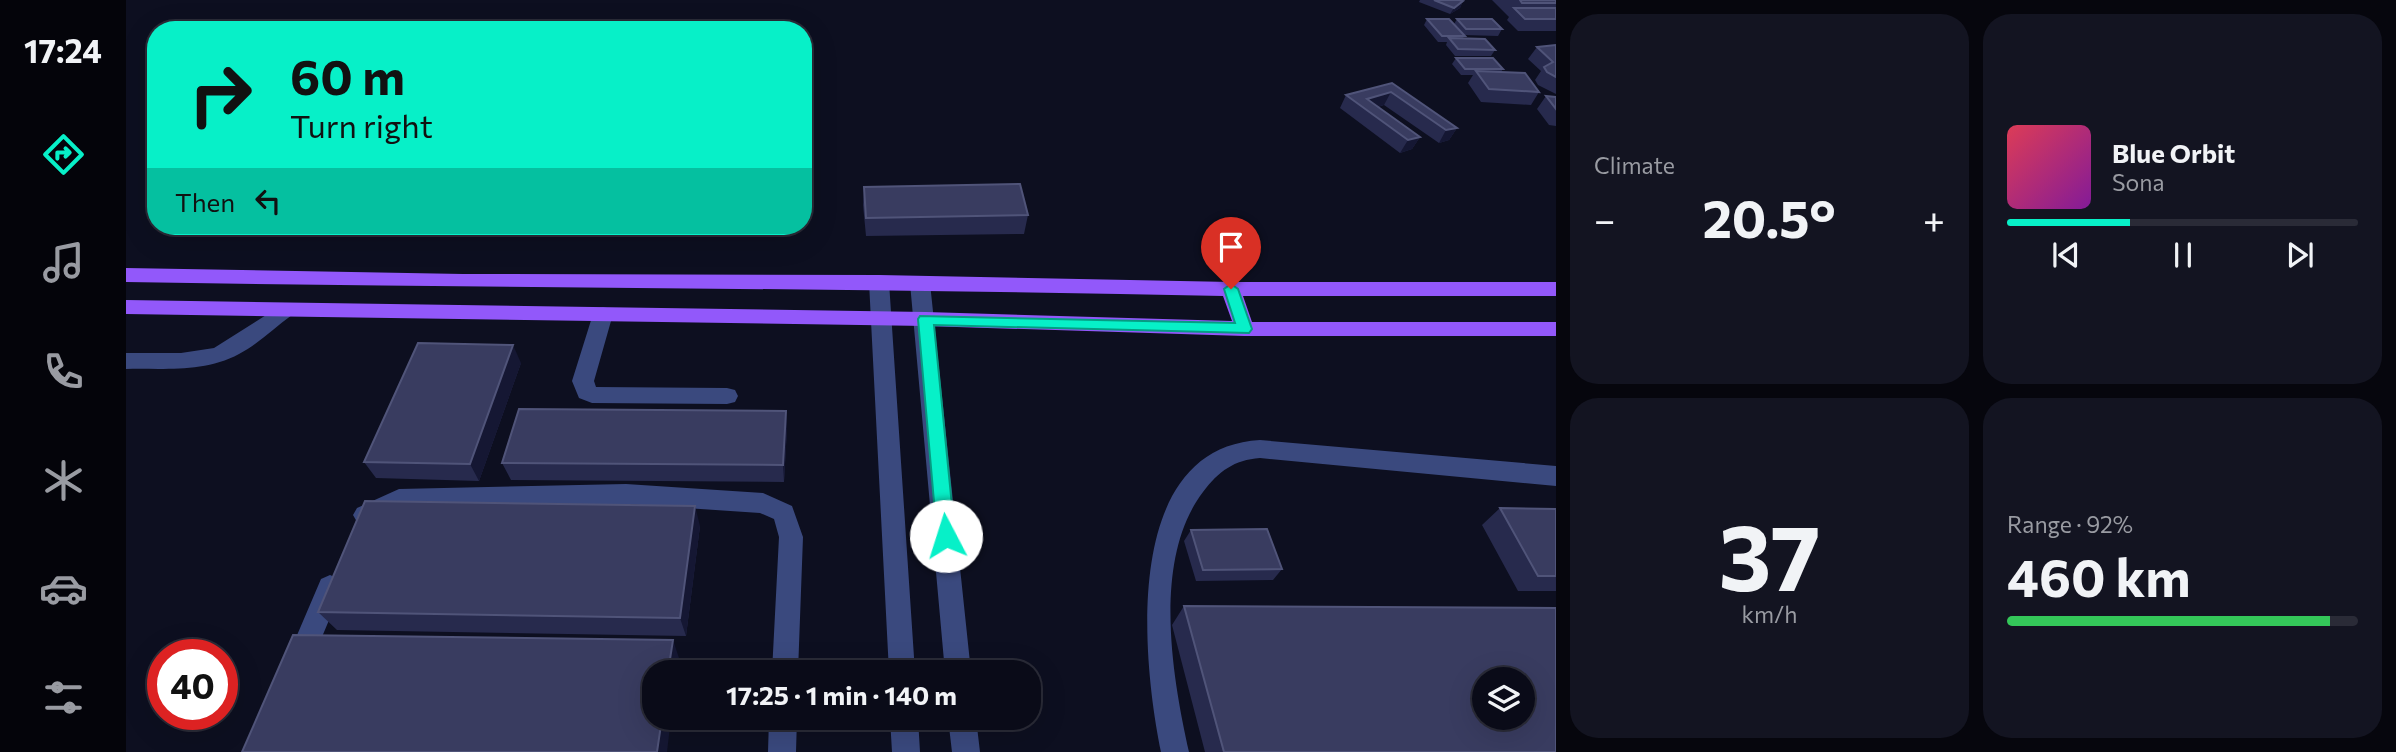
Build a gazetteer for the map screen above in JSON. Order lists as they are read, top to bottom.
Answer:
{
  "page": {
    "tabs": "17:24",
    "tile": [
      "Climate",
      ["37", "km/h"],
      ["Range · 92%", "460 km"]
    ],
    "turn": ["60 m", "Turn right"],
    "song": ["Blue Orbit", "Sona"],
    "then": "Then",
    "heat": ["−", "20.5°", "+"],
    "limit": "40",
    "trip": "17:25 · 1 min · 140 m"
  }
}
